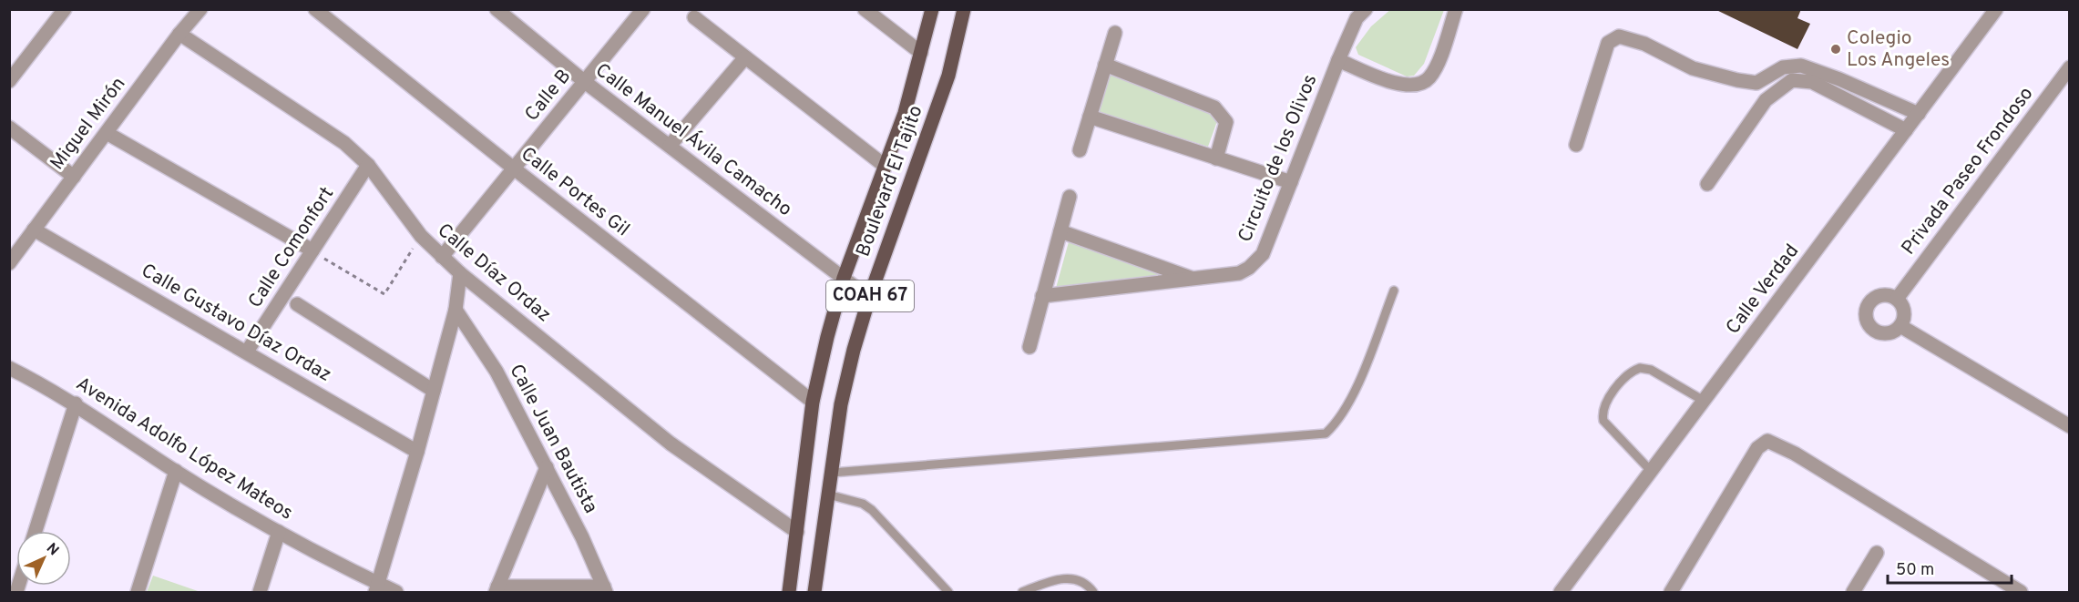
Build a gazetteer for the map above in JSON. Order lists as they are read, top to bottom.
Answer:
{
  "streets": {
    "main road": ["Boulevard El Tajito", "COAH 67"],
    "street": [
      "Calle B",
      "Miguel Mirón",
      "Calle Manuel Ávila Camacho",
      "Circuito de los Olivos",
      "Privada Paseo Frondoso",
      "Calle Portes Gil",
      "Calle Comonfort",
      "Calle Díaz Ordaz",
      "Calle Verdad",
      "Calle Gustavo Díaz Ordaz",
      "Calle Juan Bautista",
      "Avenida Adolfo López Mateos"
    ]
  },
  "crossings": [
    ["Calle B", "Calle Manuel Ávila Camacho"],
    ["Calle B", "Calle Portes Gil"],
    ["Calle B", "Calle Díaz Ordaz"],
    ["Miguel Mirón", "Calle Díaz Ordaz"],
    ["Miguel Mirón", "Calle Gustavo Díaz Ordaz"],
    ["Calle Manuel Ávila Camacho", "Boulevard El Tajito"],
    ["Boulevard El Tajito", "Calle Portes Gil"],
    ["Boulevard El Tajito", "Calle Díaz Ordaz"],
    ["Calle Comonfort", "Calle Díaz Ordaz"],
    ["Calle Comonfort", "Calle Gustavo Díaz Ordaz"]
  ],
  "places": ["Colegio Los Angeles"],
  "scale_bar": "50 m",
  "north": "top right"
}
